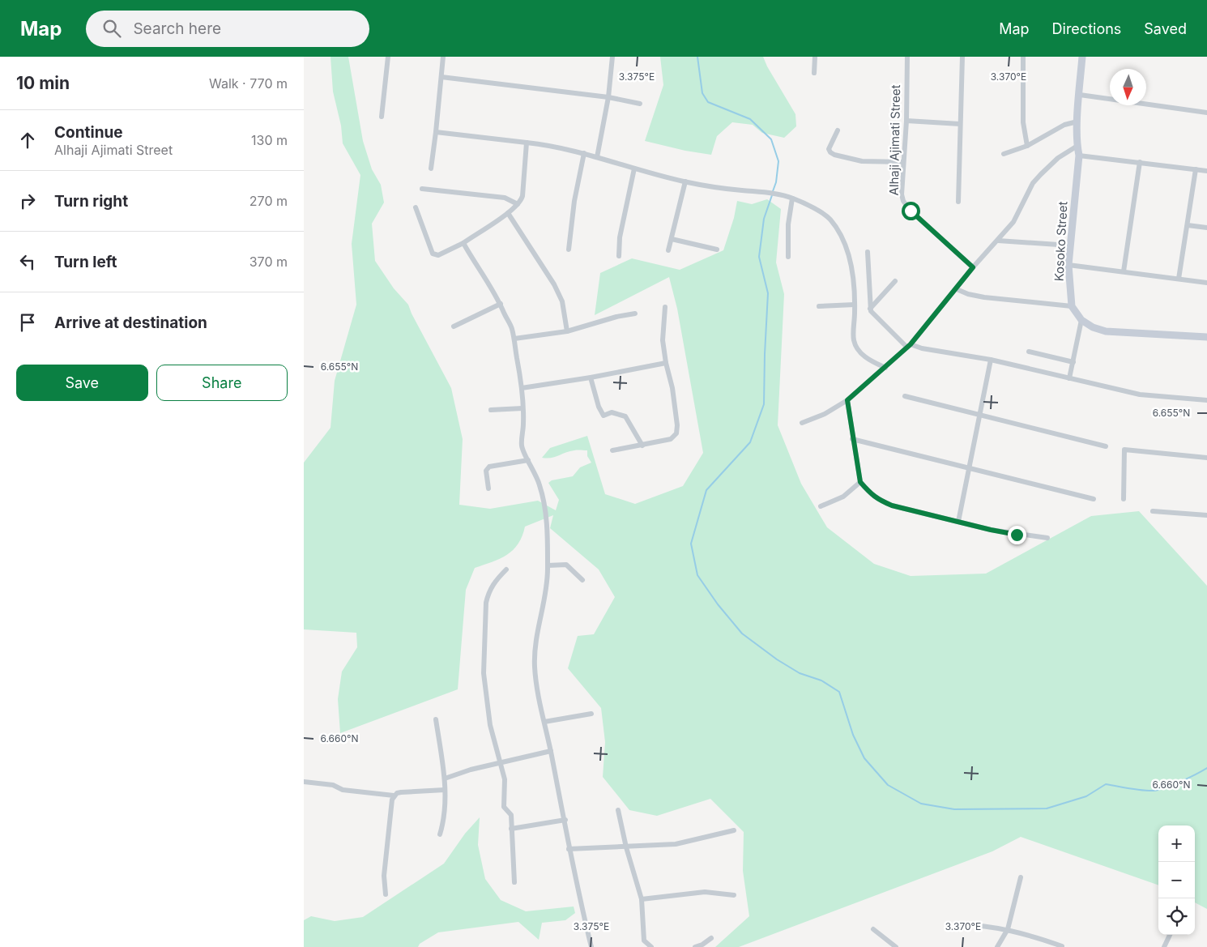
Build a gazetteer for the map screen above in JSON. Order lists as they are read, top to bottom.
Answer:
{
  "streets": {
    "street": ["Alhaji Ajimati Street", "Kosoko Street"]
  },
  "north": "bottom",
  "page": {
    "header": "Map",
    "search": "Search here",
    "nav": ["Map", "Directions", "Saved"],
    "heading": ["10 min", "Walk · 770 m"],
    "list": [
      ["Continue", "Alhaji Ajimati Street", "130 m"],
      ["Turn right", "270 m"],
      ["Turn left", "370 m"],
      "Arrive at destination"
    ],
    "buttons": ["Save", "Share"],
    "map_buttons": ["+", "−"]
  },
  "coordinates": [
    "3.375°E",
    "3.370°E",
    "6.655°N",
    "6.660°N"
  ]
}
